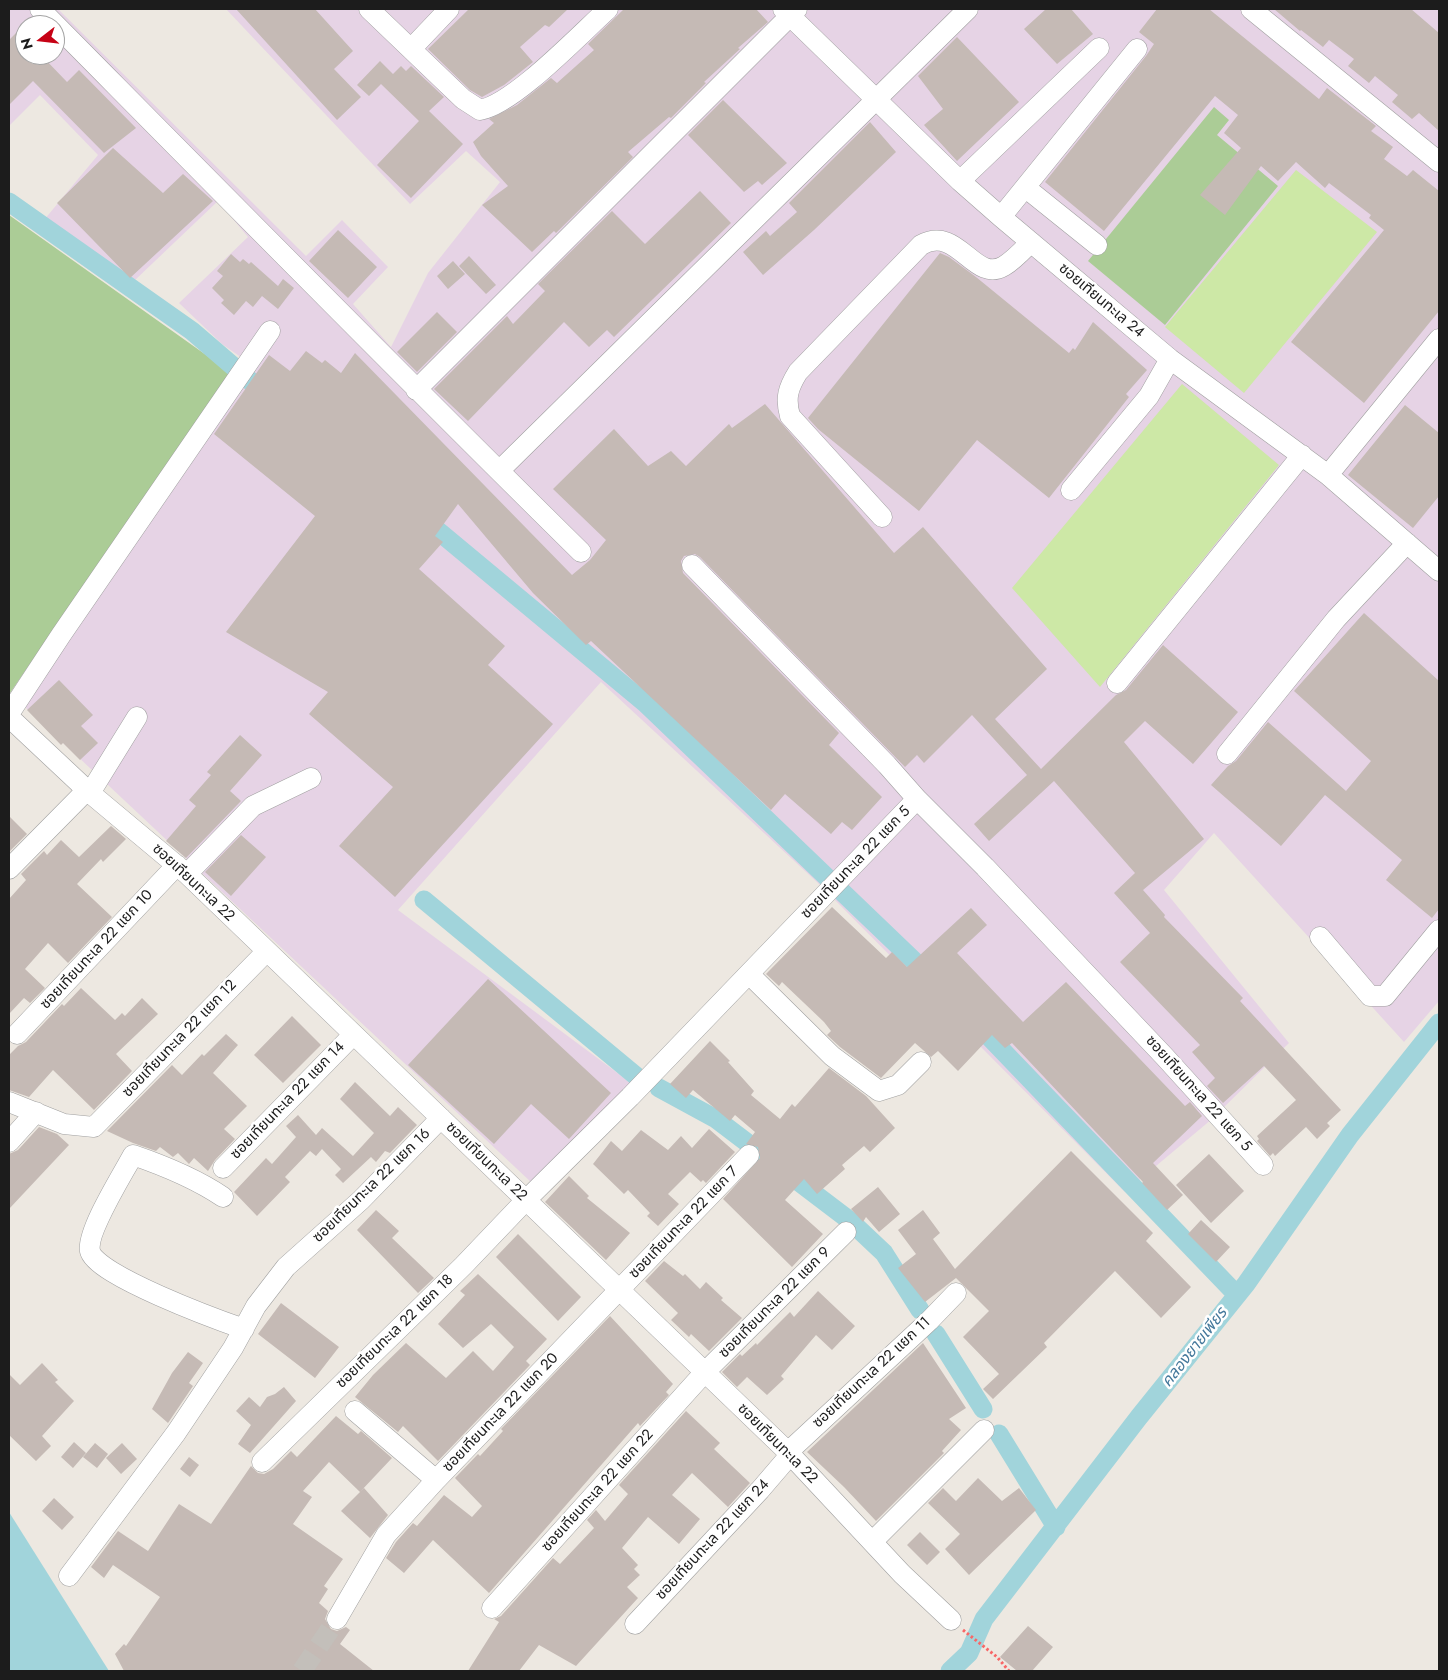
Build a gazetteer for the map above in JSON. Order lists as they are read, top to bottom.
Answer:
{
  "streets": {
    "street": [
      "ซอยเทียนทะเล 24",
      "ซอยเทียนทะเล 22 แยก 5",
      "ซอยเทียนทะเล 22",
      "ซอยเทียนทะเล 22 แยก 10",
      "ซอยเทียนทะเล 22 แยก 12",
      "ซอยเทียนทะเล 22 แยก 14",
      "ซอยเทียนทะเล 22 แยก 16",
      "ซอยเทียนทะเล 22 แยก 7",
      "ซอยเทียนทะเล 22 แยก 9",
      "ซอยเทียนทะเล 22 แยก 18",
      "ซอยเทียนทะเล 22 แยก 11",
      "ซอยเทียนทะเล 22 แยก 20",
      "ซอยเทียนทะเล 22 แยก 22",
      "ซอยเทียนทะเล 22 แยก 24"
    ]
  },
  "crossings": [
    ["ซอยเทียนทะเล 22 แยก 5", "ซอยเทียนทะเล 22"],
    ["ซอยเทียนทะเล 22 แยก 5", "ซอยเทียนทะเล 22 แยก 18"],
    ["ซอยเทียนทะเล 22", "ซอยเทียนทะเล 22 แยก 10"],
    ["ซอยเทียนทะเล 22", "ซอยเทียนทะเล 22 แยก 12"],
    ["ซอยเทียนทะเล 22", "ซอยเทียนทะเล 22 แยก 14"],
    ["ซอยเทียนทะเล 22", "ซอยเทียนทะเล 22 แยก 16"],
    ["ซอยเทียนทะเล 22", "ซอยเทียนทะเล 22 แยก 7"],
    ["ซอยเทียนทะเล 22", "ซอยเทียนทะเล 22 แยก 9"],
    ["ซอยเทียนทะเล 22", "ซอยเทียนทะเล 22 แยก 18"],
    ["ซอยเทียนทะเล 22", "ซอยเทียนทะเล 22 แยก 11"],
    ["ซอยเทียนทะเล 22", "ซอยเทียนทะเล 22 แยก 20"],
    ["ซอยเทียนทะเล 22", "ซอยเทียนทะเล 22 แยก 22"],
    ["ซอยเทียนทะเล 22", "ซอยเทียนทะเล 22 แยก 24"],
    ["ซอยเทียนทะเล 22 แยก 7", "ซอยเทียนทะเล 22 แยก 20"],
    ["ซอยเทียนทะเล 22 แยก 9", "ซอยเทียนทะเล 22 แยก 22"],
    ["ซอยเทียนทะเล 22 แยก 11", "ซอยเทียนทะเล 22 แยก 24"]
  ],
  "water": ["คลองยายเพียร"],
  "north": "left"
}
